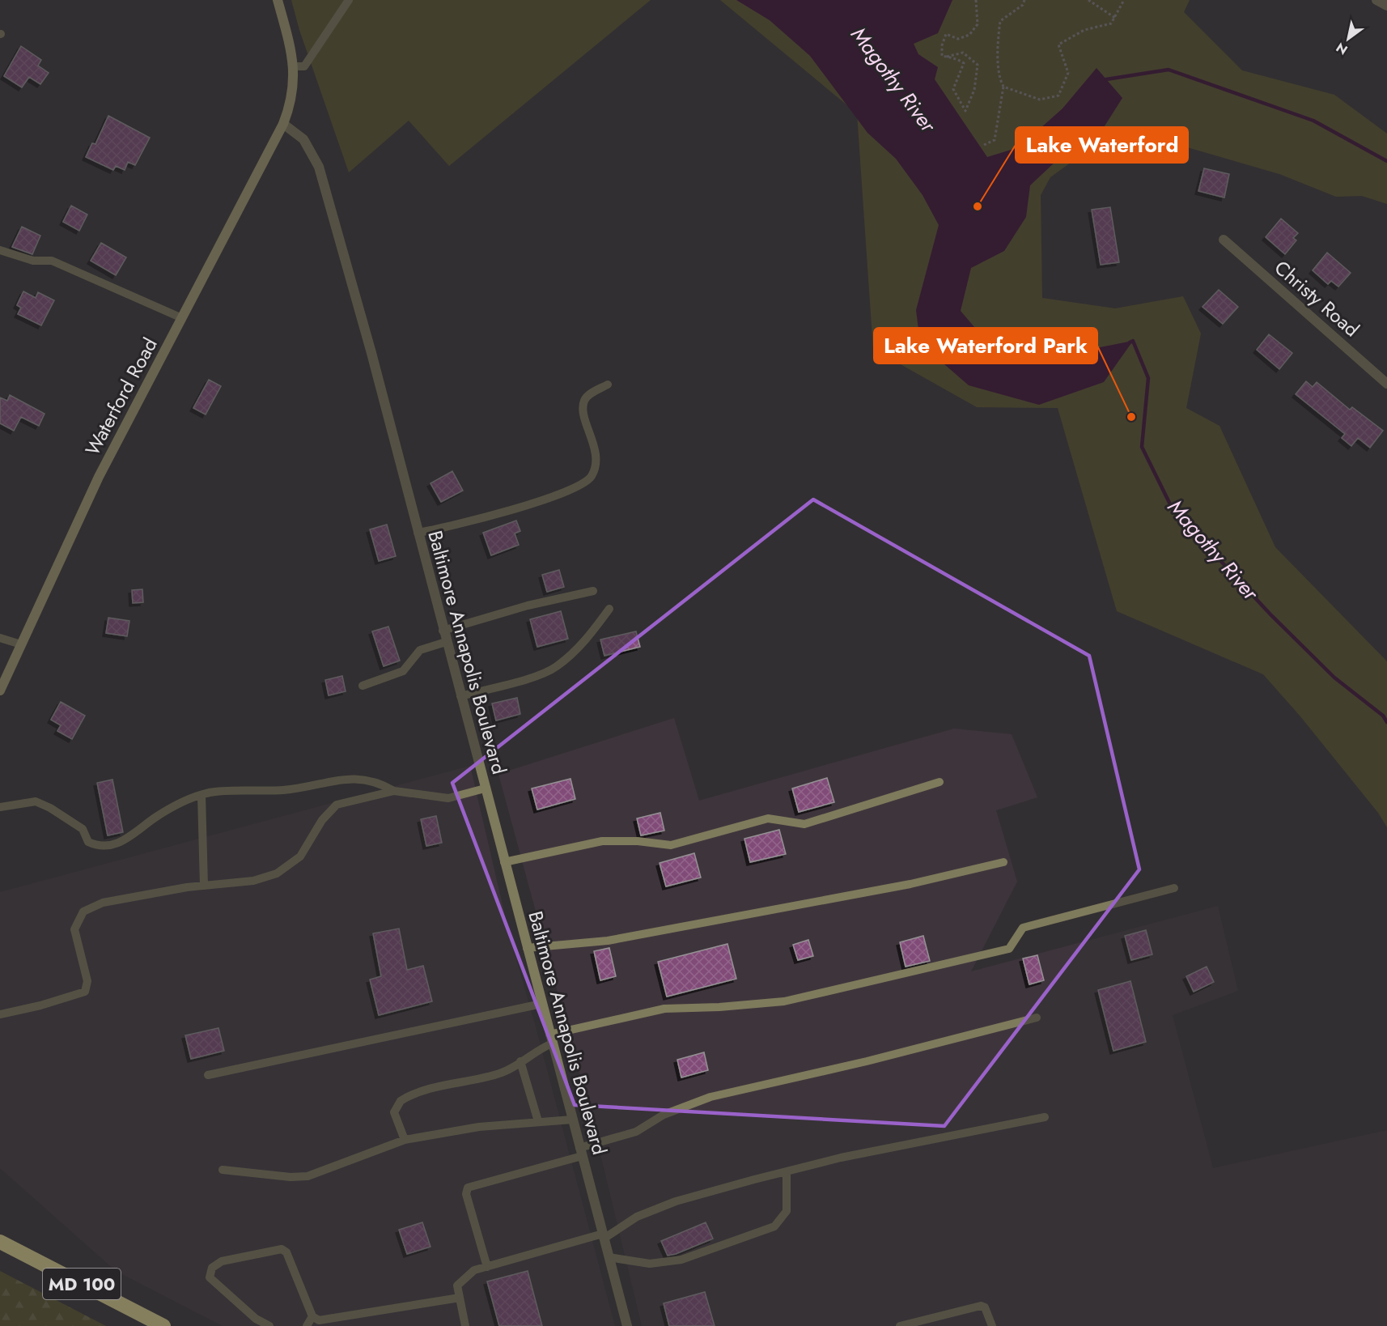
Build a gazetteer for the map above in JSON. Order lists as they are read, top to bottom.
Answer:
{
  "streets": {
    "highway": ["MD 100"],
    "main road": ["Waterford Road"],
    "street": ["Christy Road", "Baltimore Annapolis Boulevard"]
  },
  "crossings": [
    ["Waterford Road", "Baltimore Annapolis Boulevard"]
  ],
  "water": ["Magothy River"],
  "places": ["Lake Waterford", "Lake Waterford Park"],
  "north": "bottom left"
}
